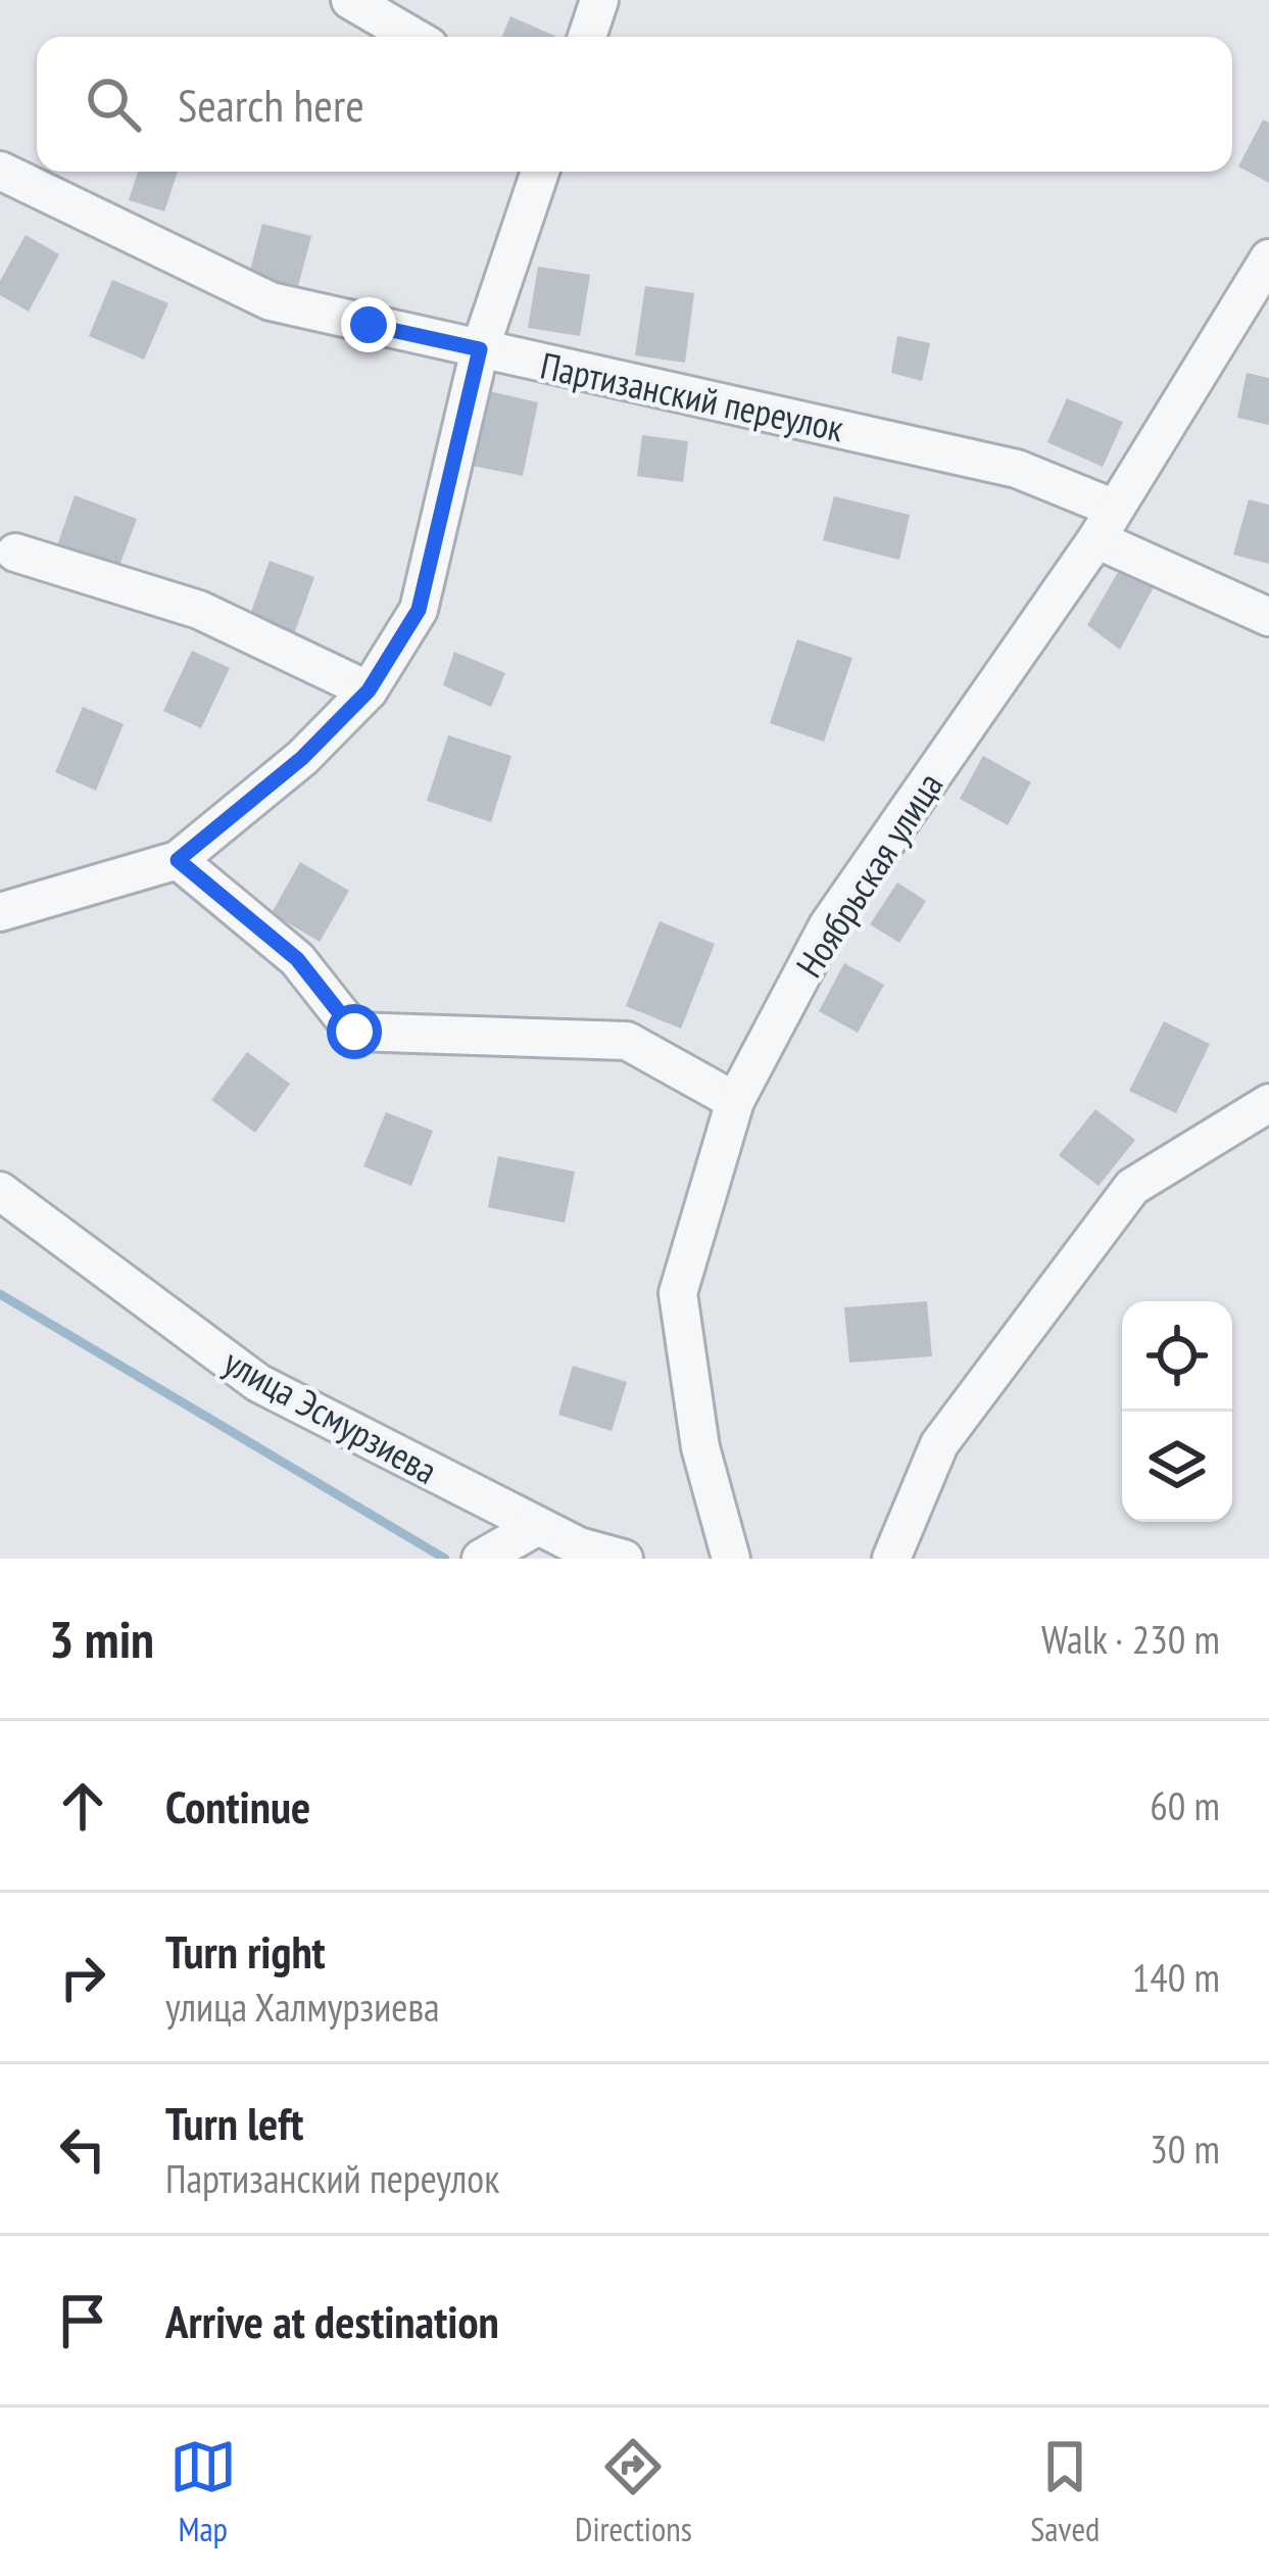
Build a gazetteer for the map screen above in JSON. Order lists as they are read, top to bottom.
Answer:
{
  "streets": {
    "street": ["Партизанский переулок", "Ноябрьская улица", "улица Эсмурзиева"]
  },
  "crossings": [
    ["Партизанский переулок", "Ноябрьская улица"]
  ],
  "page": {
    "search": "Search here",
    "heading": ["3 min", "Walk · 230 m"],
    "list": [
      ["Continue", "60 m"],
      ["Turn right", "улица Халмурзиева", "140 m"],
      ["Turn left", "Партизанский переулок", "30 m"],
      "Arrive at destination"
    ],
    "nav": ["Map", "Directions", "Saved"]
  }
}
